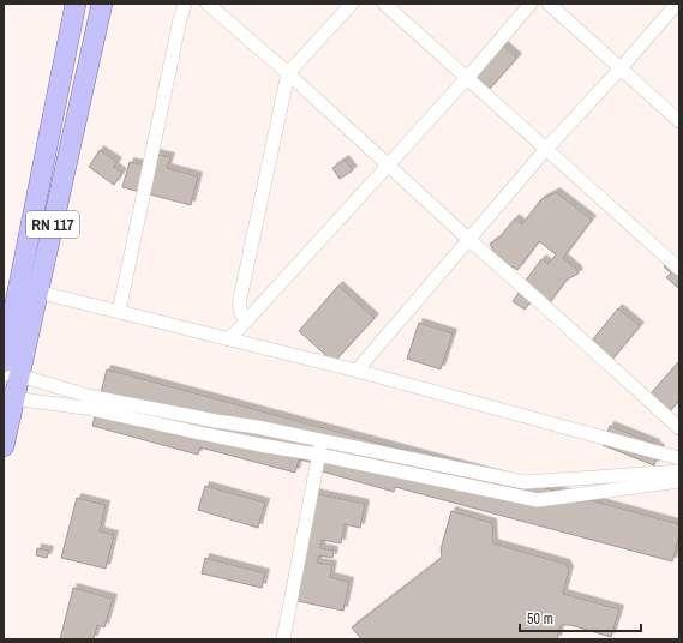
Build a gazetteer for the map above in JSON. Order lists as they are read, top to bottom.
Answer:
{
  "streets": {
    "main road": ["RN 117"]
  },
  "scale_bar": "50 m"
}
